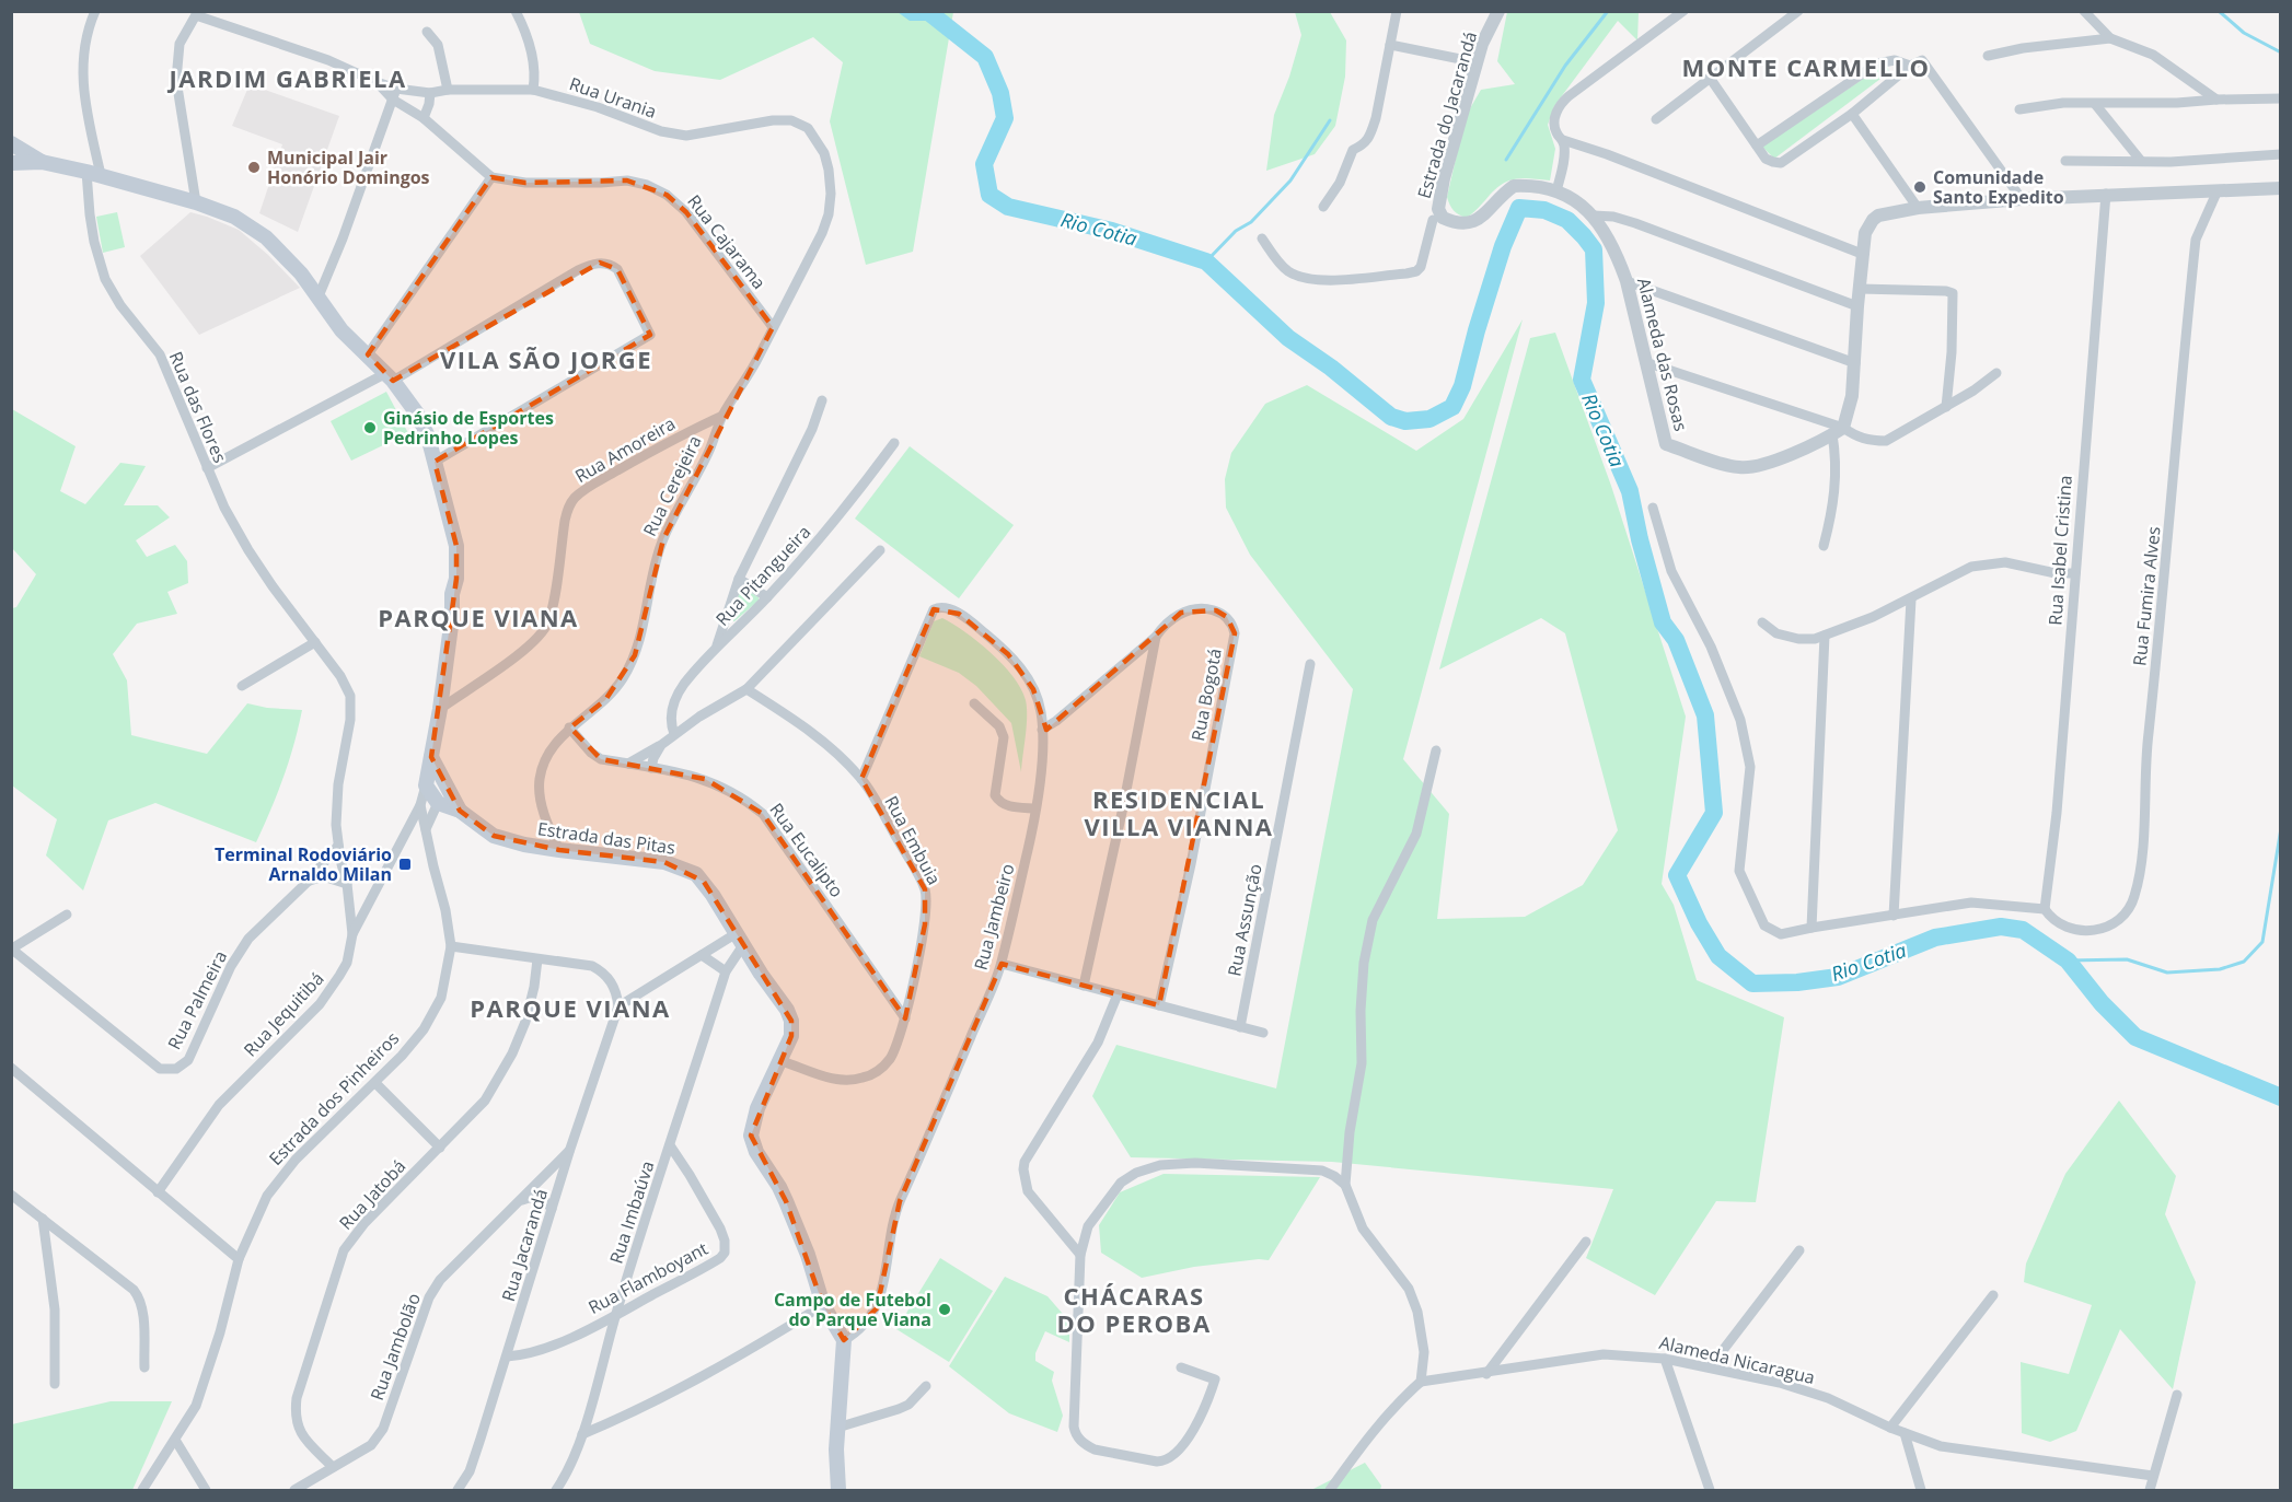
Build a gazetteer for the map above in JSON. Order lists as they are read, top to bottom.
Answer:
{
  "streets": {
    "main road": ["Estrada das Pitas"],
    "street": [
      "Rua Urania",
      "Estrada do Jacarandá",
      "Rua Cajarama",
      "Alameda das Rosas",
      "Rua das Flores",
      "Rua Amoreira",
      "Rua Cerejeira",
      "Rua Isabel Cristina",
      "Rua Pitangueira",
      "Rua Fumira Alves",
      "Rua Bogotá",
      "Rua Embuia",
      "Rua Eucalipto",
      "Rua Jambeiro",
      "Rua Assunção",
      "Rua Palmeira",
      "Rua Jequitibá",
      "Estrada dos Pinheiros",
      "Rua Jatobá",
      "Rua Imbaúva",
      "Rua Jacarandá",
      "Rua Flamboyant",
      "Rua Jambolão",
      "Alameda Nicaragua"
    ]
  },
  "crossings": [
    ["Rua Urania", "Rua Cerejeira"],
    ["Estrada do Jacarandá", "Alameda das Rosas"],
    ["Rua Cajarama", "Rua Cerejeira"],
    ["Rua das Flores", "Rua Palmeira"],
    ["Rua das Flores", "Rua Jequitibá"],
    ["Rua Amoreira", "Rua Cerejeira"],
    ["Rua Cerejeira", "Estrada das Pitas"],
    ["Rua Cerejeira", "Rua Eucalipto"],
    ["Rua Isabel Cristina", "Rua Fumira Alves"],
    ["Rua Bogotá", "Rua Jambeiro"],
    ["Estrada das Pitas", "Rua Embuia"],
    ["Estrada das Pitas", "Estrada dos Pinheiros"],
    ["Estrada das Pitas", "Rua Imbaúva"],
    ["Rua Embuia", "Rua Eucalipto"],
    ["Rua Embuia", "Rua Jambeiro"],
    ["Rua Jequitibá", "Estrada dos Pinheiros"],
    ["Rua Jatobá", "Rua Jambolão"],
    ["Rua Imbaúva", "Rua Flamboyant"],
    ["Rua Jacarandá", "Rua Flamboyant"],
    ["Rua Jacarandá", "Rua Jambolão"]
  ],
  "districts": [
    "MONTE CARMELLO",
    "JARDIM GABRIELA",
    "VILA SÃO JORGE",
    "PARQUE VIANA",
    "RESIDENCIAL VILLA VIANNA",
    "PARQUE VIANA",
    "CHÁCARAS DO PEROBA"
  ],
  "water": ["Rio Cotia"],
  "places": {
    "other": [
      "Municipal Jair Honório Domingos",
      "Comunidade Santo Expedito",
      "Ginásio de Esportes Pedrinho Lopes",
      "Campo de Futebol do Parque Viana"
    ],
    "transit": ["Terminal Rodoviário Arnaldo Milan"]
  }
}
